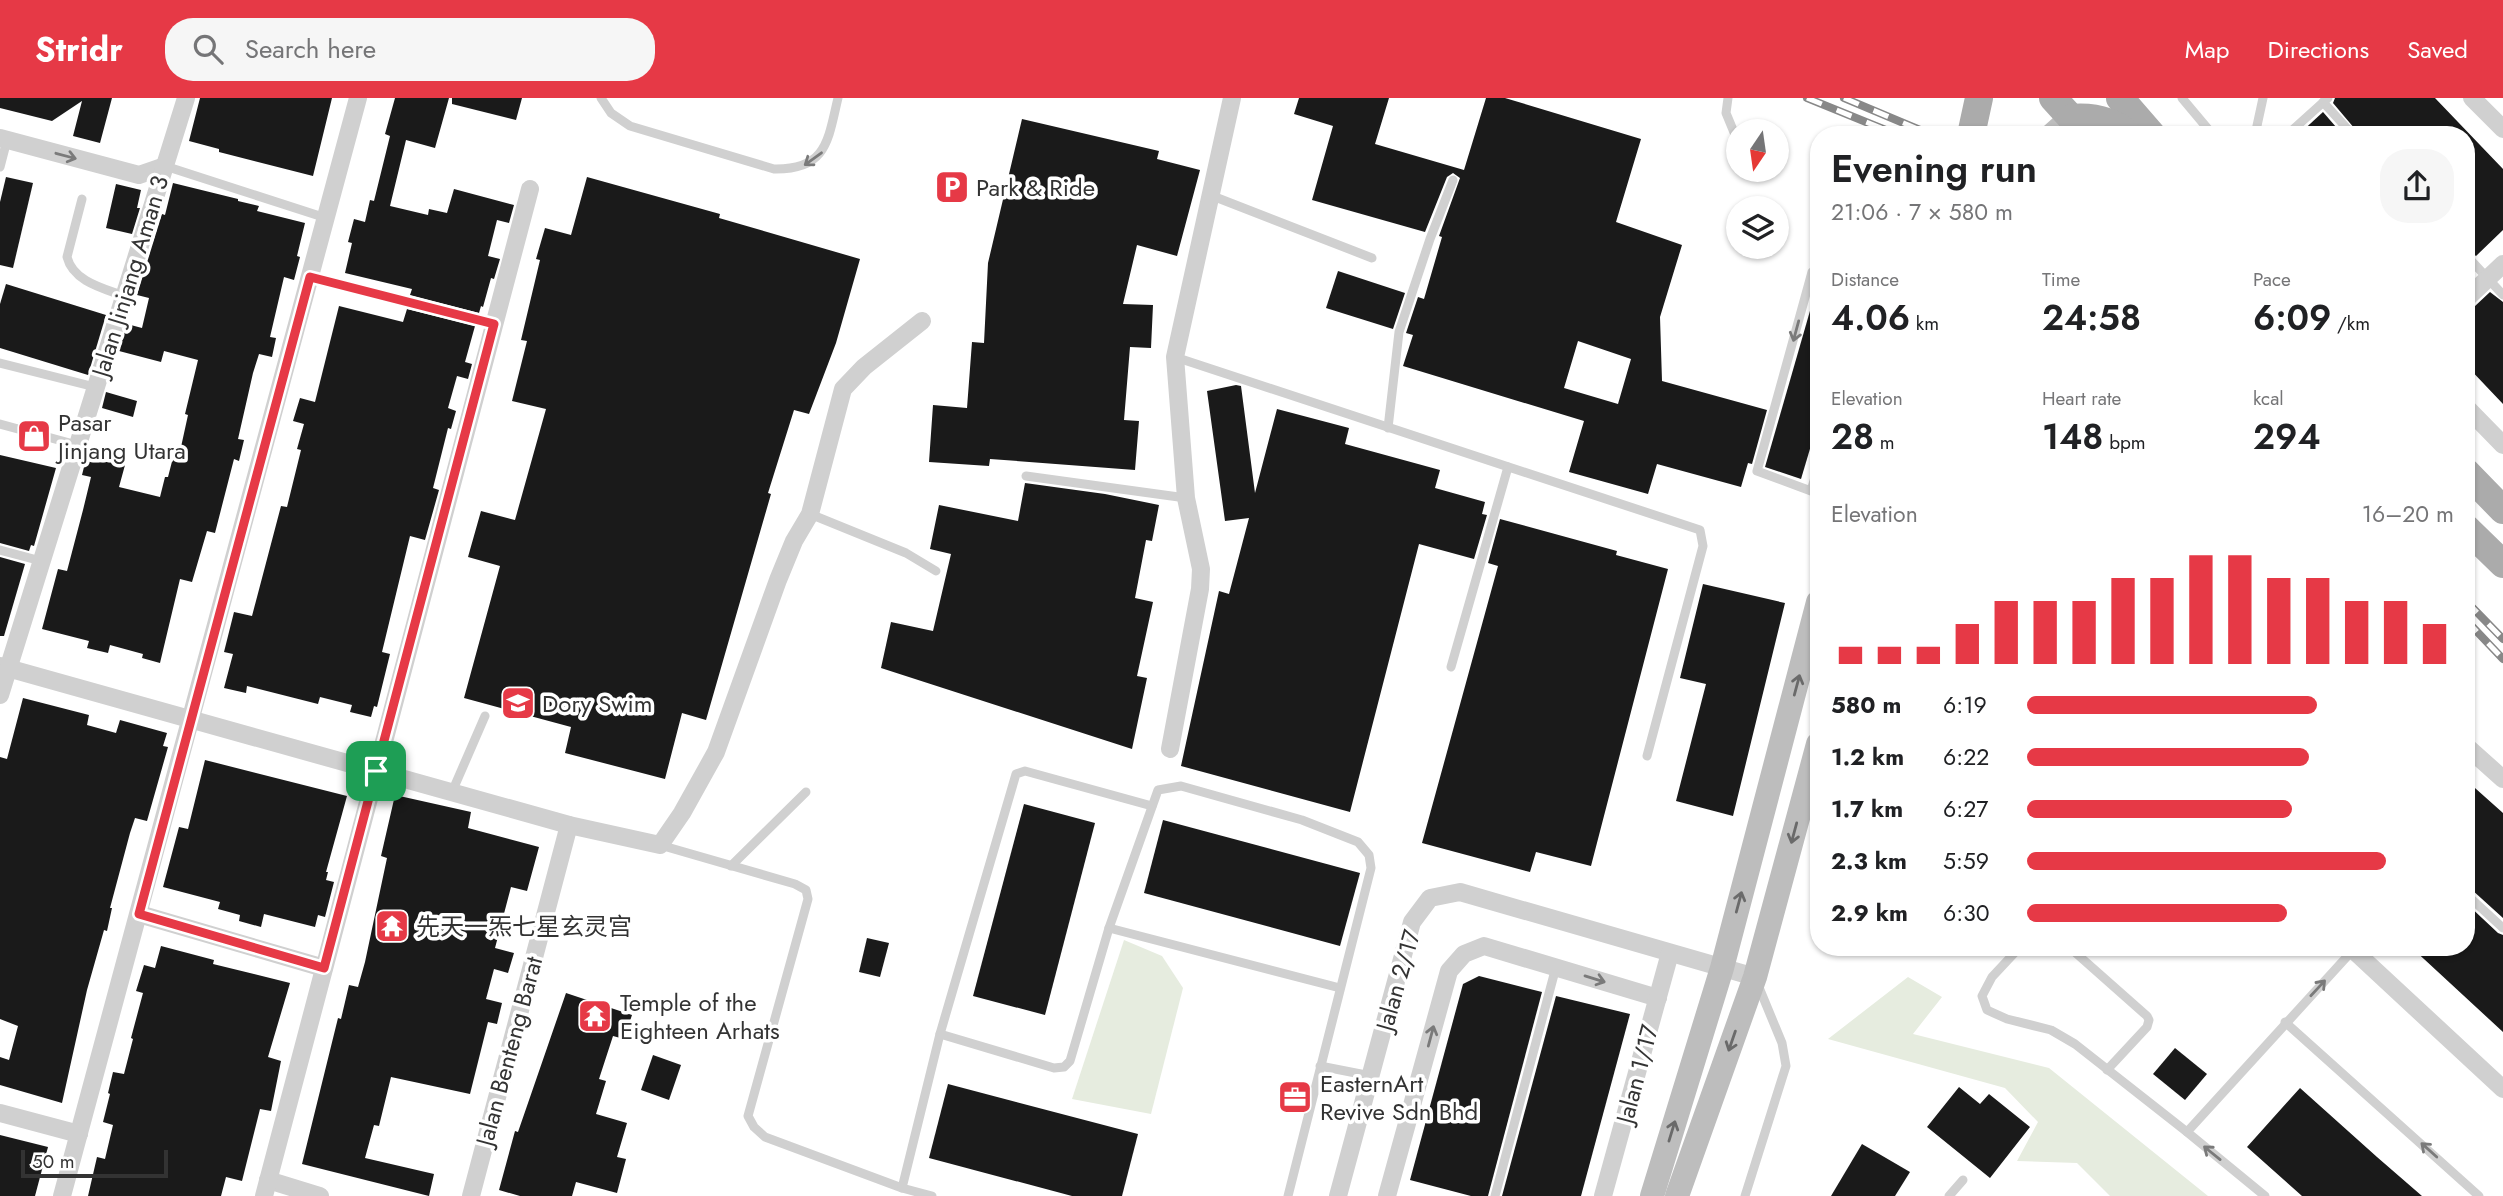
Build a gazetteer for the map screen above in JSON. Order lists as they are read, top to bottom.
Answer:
{
  "streets": {
    "street": [
      "Jalan Jinjang Aman 3",
      "Jalan 2/17",
      "Jalan Benteng Barat",
      "Jalan 1/17"
    ]
  },
  "crossings": [
    ["Jalan 2/17", "Jalan 1/17"]
  ],
  "places": {
    "parking": ["Park & Ride"],
    "shop": ["Pasar Jinjang Utara"],
    "school or university": ["Dory Swim"],
    "temple": ["先天一炁七星玄灵宫", "Temple of the Eighteen Arhats"],
    "office": ["EasternArt Revive Sdn Bhd"]
  },
  "scale_bar": "50 m",
  "north": "bottom",
  "page": {
    "header": "Stridr",
    "search": "Search here",
    "nav": ["Map", "Directions", "Saved"],
    "heading": ["Evening run", "21:06 · 7 × 580 m"],
    "stats": [
      ["Distance", "4.06 km"],
      ["Time", "24:58"],
      ["Pace", "6:09 /km"],
      ["Elevation", "28 m"],
      ["Heart rate", "148 bpm"],
      ["kcal", "294"]
    ],
    "chart": ["Elevation", "16–20 m"],
    "list": [
      {
        "name": "580 m",
        "note": "6:19"
      },
      {
        "name": "1.2 km",
        "note": "6:22"
      },
      {
        "name": "1.7 km",
        "note": "6:27"
      },
      {
        "name": "2.3 km",
        "note": "5:59"
      },
      {
        "name": "2.9 km",
        "note": "6:30"
      }
    ],
    "scale": "50 m"
  }
}
